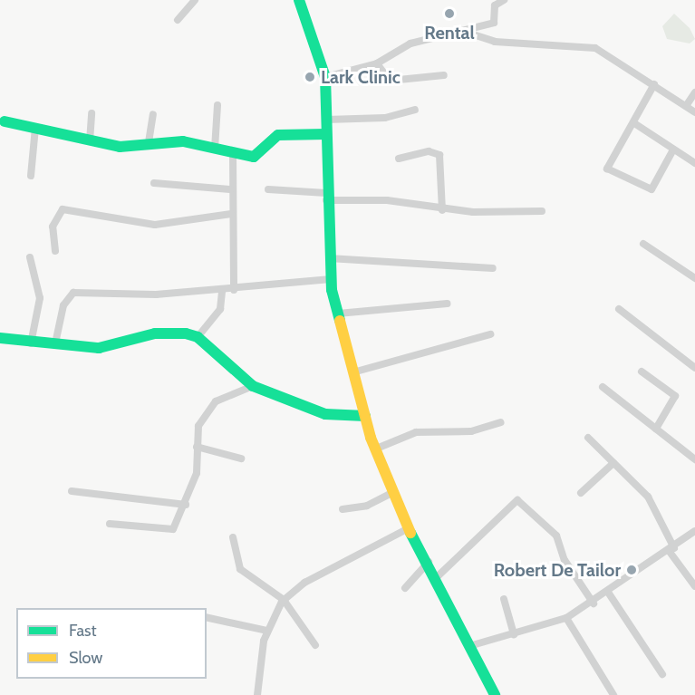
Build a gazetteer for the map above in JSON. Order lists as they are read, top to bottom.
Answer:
{
  "places": ["Rental", "Lark Clinic", "Robert De Tailor"],
  "legend": ["Fast", "Slow"]
}
